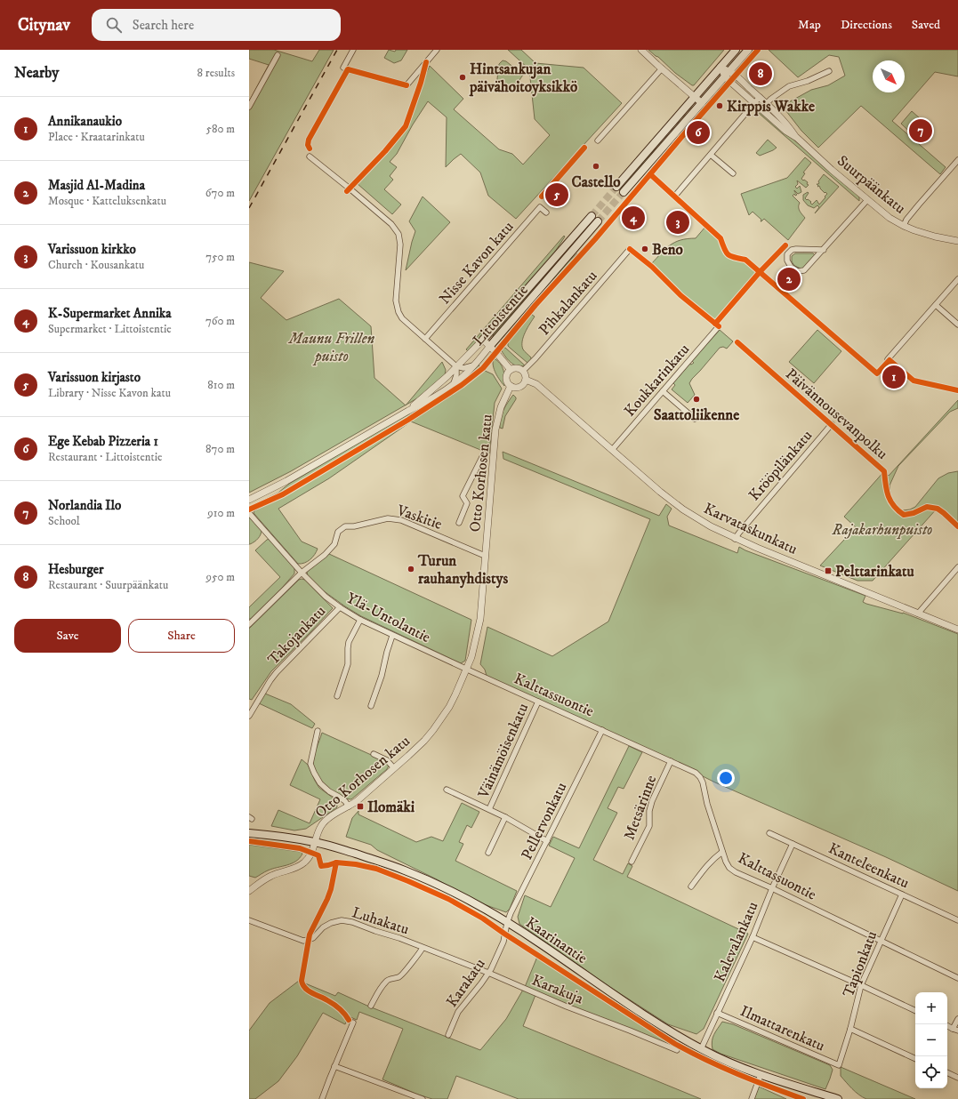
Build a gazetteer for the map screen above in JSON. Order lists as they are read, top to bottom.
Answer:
{
  "streets": {
    "main road": ["Littoistentie", "Kaarinantie"],
    "street": [
      "Suurpäänkatu",
      "Nisse Kavon katu",
      "Pihkalankatu",
      "Koukkarinkatu",
      "Krööpilänkatu",
      "Otto Korhosen katu",
      "Vaskitie",
      "Karvataskunkatu",
      "Ylä-Untolantie",
      "Takojankatu",
      "Kalttassuontie",
      "Väinämöisenkatu",
      "Metsärinne",
      "Pellervonkatu",
      "Kanteleenkatu",
      "Luhakatu",
      "Kalevalankatu",
      "Tapionkatu",
      "Karakatu",
      "Karakuja",
      "Ilmattarenkatu"
    ],
    "cycle path": ["Päivännousevanpolku"]
  },
  "crossings": [
    ["Pihkalankatu", "Otto Korhosen katu"],
    ["Pihkalankatu", "Karvataskunkatu"],
    ["Koukkarinkatu", "Karvataskunkatu"],
    ["Krööpilänkatu", "Karvataskunkatu"],
    ["Otto Korhosen katu", "Vaskitie"],
    ["Otto Korhosen katu", "Karvataskunkatu"],
    ["Otto Korhosen katu", "Ylä-Untolantie"],
    ["Otto Korhosen katu", "Kalttassuontie"],
    ["Otto Korhosen katu", "Kaarinantie"],
    ["Vaskitie", "Ylä-Untolantie"],
    ["Ylä-Untolantie", "Takojankatu"],
    ["Ylä-Untolantie", "Kalttassuontie"],
    ["Kalttassuontie", "Väinämöisenkatu"],
    ["Kalttassuontie", "Metsärinne"],
    ["Kalttassuontie", "Pellervonkatu"],
    ["Kalttassuontie", "Kalevalankatu"],
    ["Kalttassuontie", "Tapionkatu"],
    ["Pellervonkatu", "Kaarinantie"],
    ["Pellervonkatu", "Karakatu"],
    ["Kanteleenkatu", "Kalevalankatu"],
    ["Kanteleenkatu", "Tapionkatu"],
    ["Luhakatu", "Karakatu"],
    ["Luhakatu", "Karakuja"],
    ["Kaarinantie", "Kalevalankatu"],
    ["Kaarinantie", "Karakatu"],
    ["Kalevalankatu", "Ilmattarenkatu"],
    ["Tapionkatu", "Ilmattarenkatu"],
    ["Karakatu", "Karakuja"]
  ],
  "parks": ["Maunu Frillen puisto", "Rajakarhunpuisto"],
  "places": {
    "other": [
      "Hintsankujan päivähoitoyksikkö",
      "Kirppis Wakke",
      "Castello",
      "Beno",
      "Saattoliikenne",
      "Turun rauhanyhdistys"
    ],
    "transit": ["Pelttarinkatu", "Ilomäki"]
  },
  "north": "bottom right",
  "page": {
    "header": "Citynav",
    "search": "Search here",
    "nav": ["Map", "Directions", "Saved"],
    "heading": ["Nearby", "8 results"],
    "pins": [
      "8",
      "7",
      "6",
      "5",
      "4",
      "3",
      "2",
      "1"
    ],
    "list": [
      {
        "mark": "1",
        "name": "Annikanaukio",
        "note": "Place · Kraatarinkatu",
        "value": "580 m"
      },
      {
        "mark": "2",
        "name": "Masjid Al-Madina",
        "note": "Mosque · Katteluksenkatu",
        "value": "670 m"
      },
      {
        "mark": "3",
        "name": "Varissuon kirkko",
        "note": "Church · Kousankatu",
        "value": "750 m"
      },
      {
        "mark": "4",
        "name": "K-Supermarket Annika",
        "note": "Supermarket · Littoistentie",
        "value": "760 m"
      },
      {
        "mark": "5",
        "name": "Varissuon kirjasto",
        "note": "Library · Nisse Kavon katu",
        "value": "810 m"
      },
      {
        "mark": "6",
        "name": "Ege Kebab Pizzeria 1",
        "note": "Restaurant · Littoistentie",
        "value": "870 m"
      },
      {
        "mark": "7",
        "name": "Norlandia Ilo",
        "note": "School",
        "value": "910 m"
      },
      {
        "mark": "8",
        "name": "Hesburger",
        "note": "Restaurant · Suurpäänkatu",
        "value": "950 m"
      }
    ],
    "buttons": ["Save", "Share"],
    "map_buttons": ["+", "−"]
  }
}
